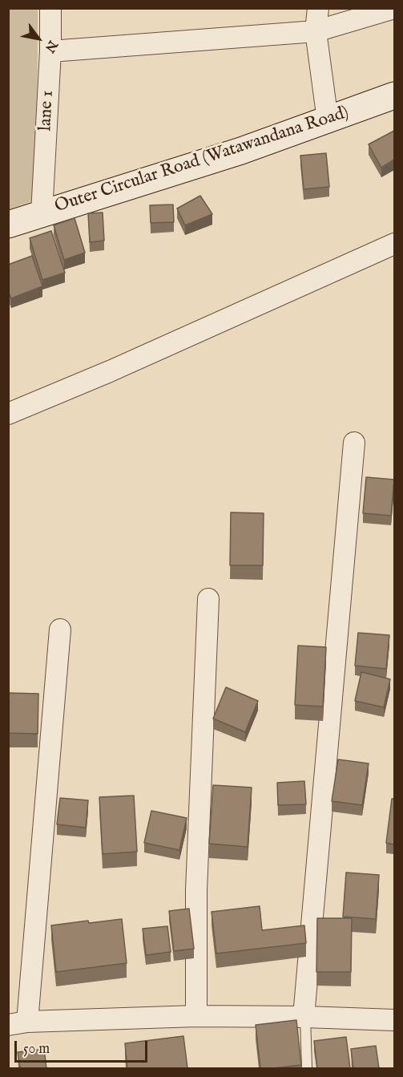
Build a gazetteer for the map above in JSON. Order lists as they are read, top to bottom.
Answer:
{
  "streets": {
    "main road": ["Outer Circular Road (Watawandana Road)"],
    "street": ["lane 1"]
  },
  "crossings": [
    ["lane 1", "Outer Circular Road (Watawandana Road)"]
  ],
  "scale_bar": "50 m",
  "north": "bottom right"
}
